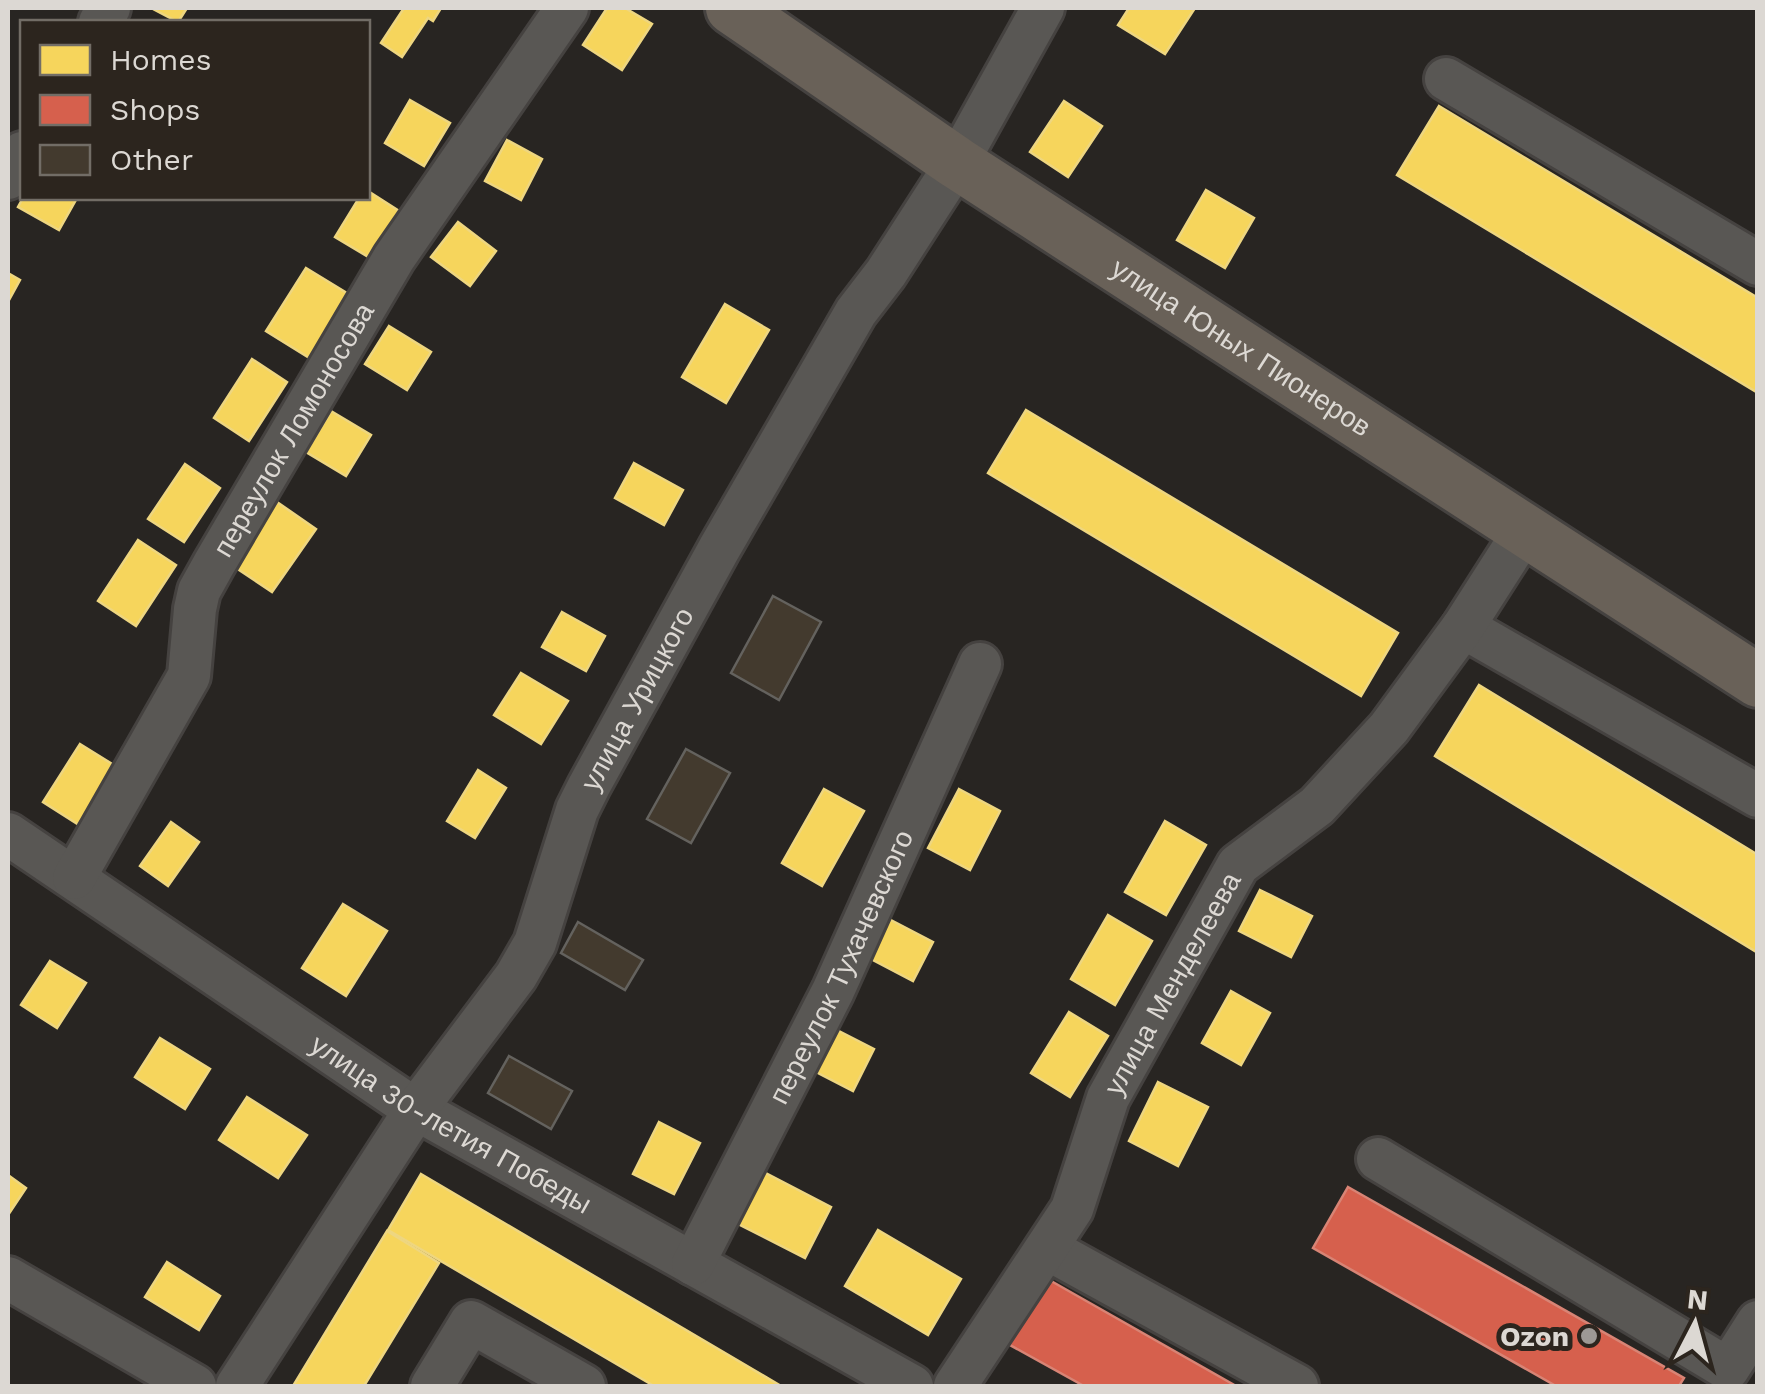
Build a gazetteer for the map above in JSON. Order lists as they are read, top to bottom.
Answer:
{
  "streets": {
    "main road": ["улица Юных Пионеров"],
    "street": [
      "переулок Ломоносова",
      "улица Урицкого",
      "переулок Тухачевского",
      "улица Менделеева",
      "улица 30-летия Победы"
    ]
  },
  "crossings": [
    ["улица Юных Пионеров", "улица Урицкого"],
    ["улица Юных Пионеров", "улица Менделеева"],
    ["переулок Ломоносова", "улица 30-летия Победы"],
    ["улица Урицкого", "улица 30-летия Победы"],
    ["переулок Тухачевского", "улица 30-летия Победы"]
  ],
  "places": ["Ozon"],
  "legend": ["Homes", "Shops", "Other"],
  "north": "top"
}
